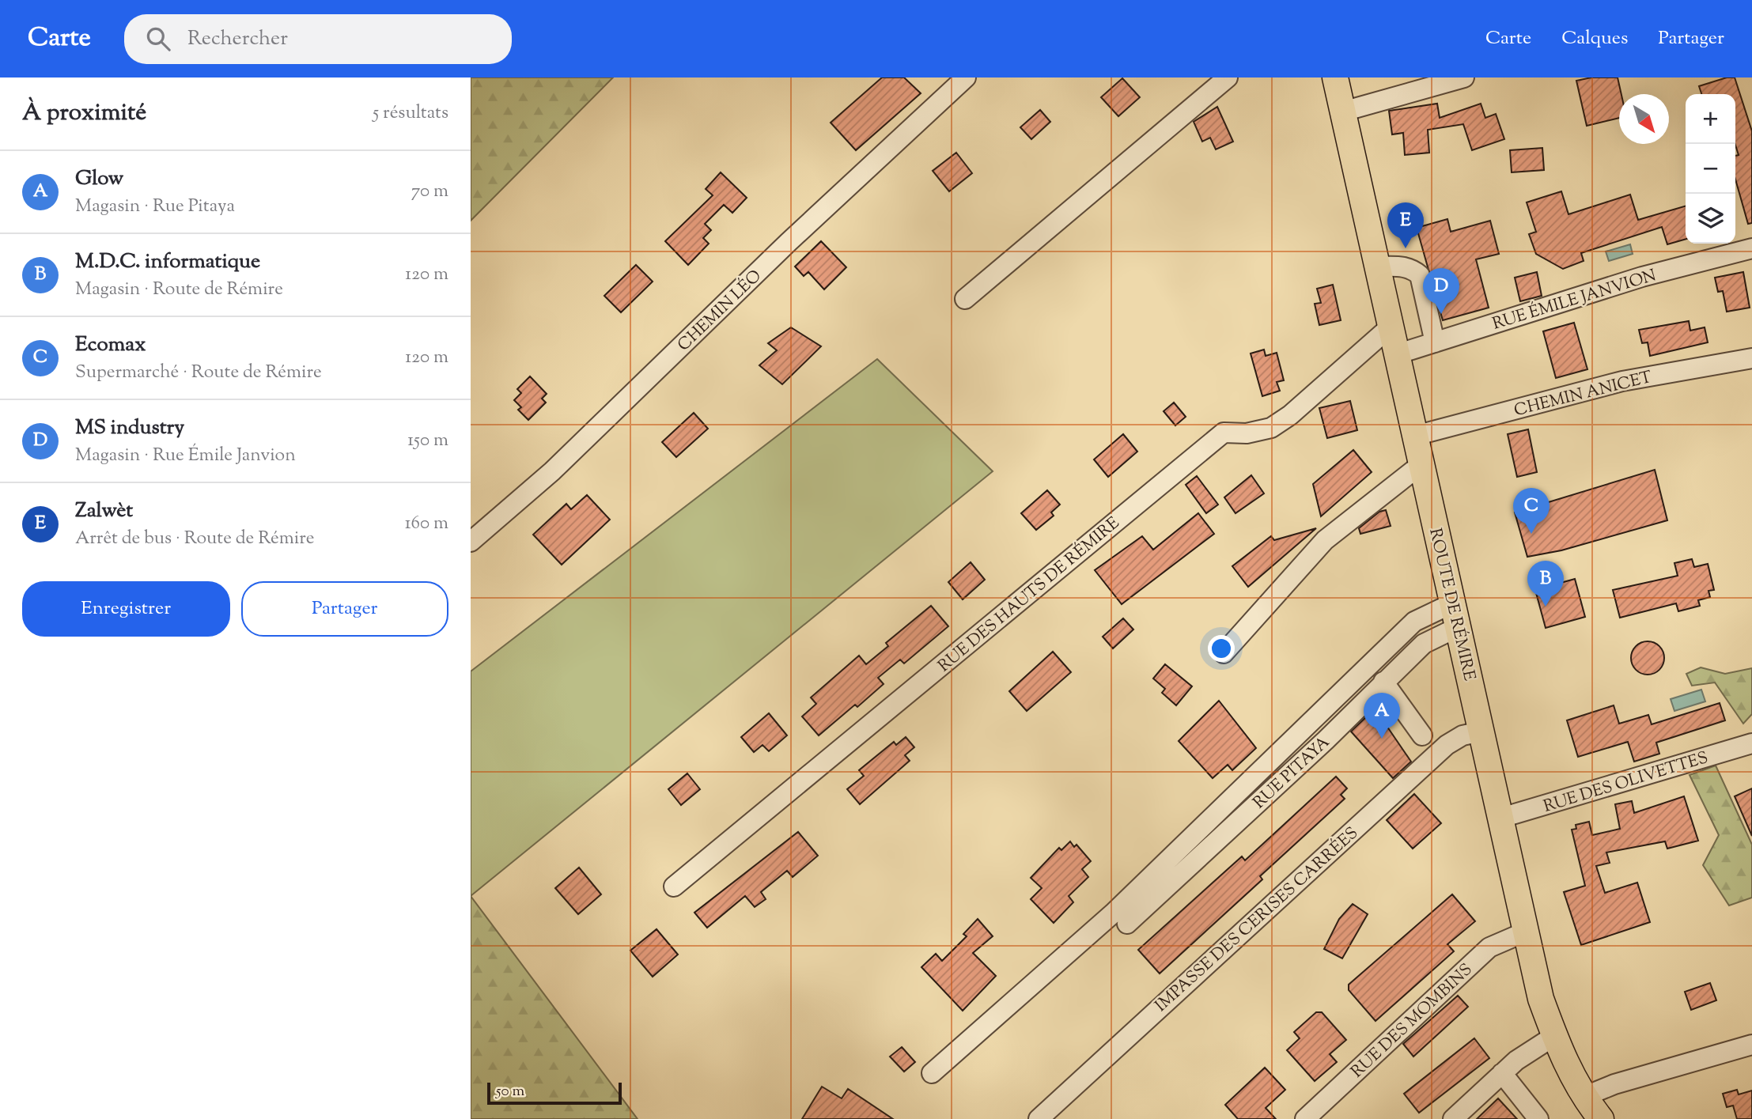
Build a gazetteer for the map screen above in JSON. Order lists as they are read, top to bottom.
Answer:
{
  "streets": {
    "main road": ["ROUTE DE RÉMIRE"],
    "street": [
      "RUE ÉMILE JANVION",
      "CHEMIN LÉO",
      "CHEMIN ANICET",
      "RUE DES HAUTS DE RÉMIRE",
      "RUE PITAYA",
      "RUE DES OLIVETTES",
      "IMPASSE DES CERISES CARRÉES",
      "RUE DES MOMBINS"
    ]
  },
  "crossings": [
    ["RUE ÉMILE JANVION", "ROUTE DE RÉMIRE"],
    ["CHEMIN ANICET", "ROUTE DE RÉMIRE"],
    ["RUE DES HAUTS DE RÉMIRE", "ROUTE DE RÉMIRE"],
    ["ROUTE DE RÉMIRE", "RUE PITAYA"],
    ["ROUTE DE RÉMIRE", "RUE DES OLIVETTES"],
    ["ROUTE DE RÉMIRE", "IMPASSE DES CERISES CARRÉES"],
    ["ROUTE DE RÉMIRE", "RUE DES MOMBINS"]
  ],
  "scale_bar": "50 m",
  "north": "bottom right",
  "page": {
    "header": "Carte",
    "search": "Rechercher",
    "nav": ["Carte", "Calques", "Partager"],
    "heading": ["À proximité", "5 résultats"],
    "map_buttons": ["+", "−"],
    "list": [
      {
        "mark": "A",
        "name": "Glow",
        "note": "Magasin · Rue Pitaya",
        "value": "70 m"
      },
      {
        "mark": "B",
        "name": "M.D.C. informatique",
        "note": "Magasin · Route de Rémire",
        "value": "120 m"
      },
      {
        "mark": "C",
        "name": "Ecomax",
        "note": "Supermarché · Route de Rémire",
        "value": "120 m"
      },
      {
        "mark": "D",
        "name": "MS industry",
        "note": "Magasin · Rue Émile Janvion",
        "value": "150 m"
      },
      {
        "mark": "E",
        "name": "Zalwèt",
        "note": "Arrêt de bus · Route de Rémire",
        "value": "160 m"
      }
    ],
    "pins": [
      "E",
      "D",
      "C",
      "B",
      "A"
    ],
    "buttons": ["Enregistrer", "Partager"],
    "scale": "50 m"
  }
}
